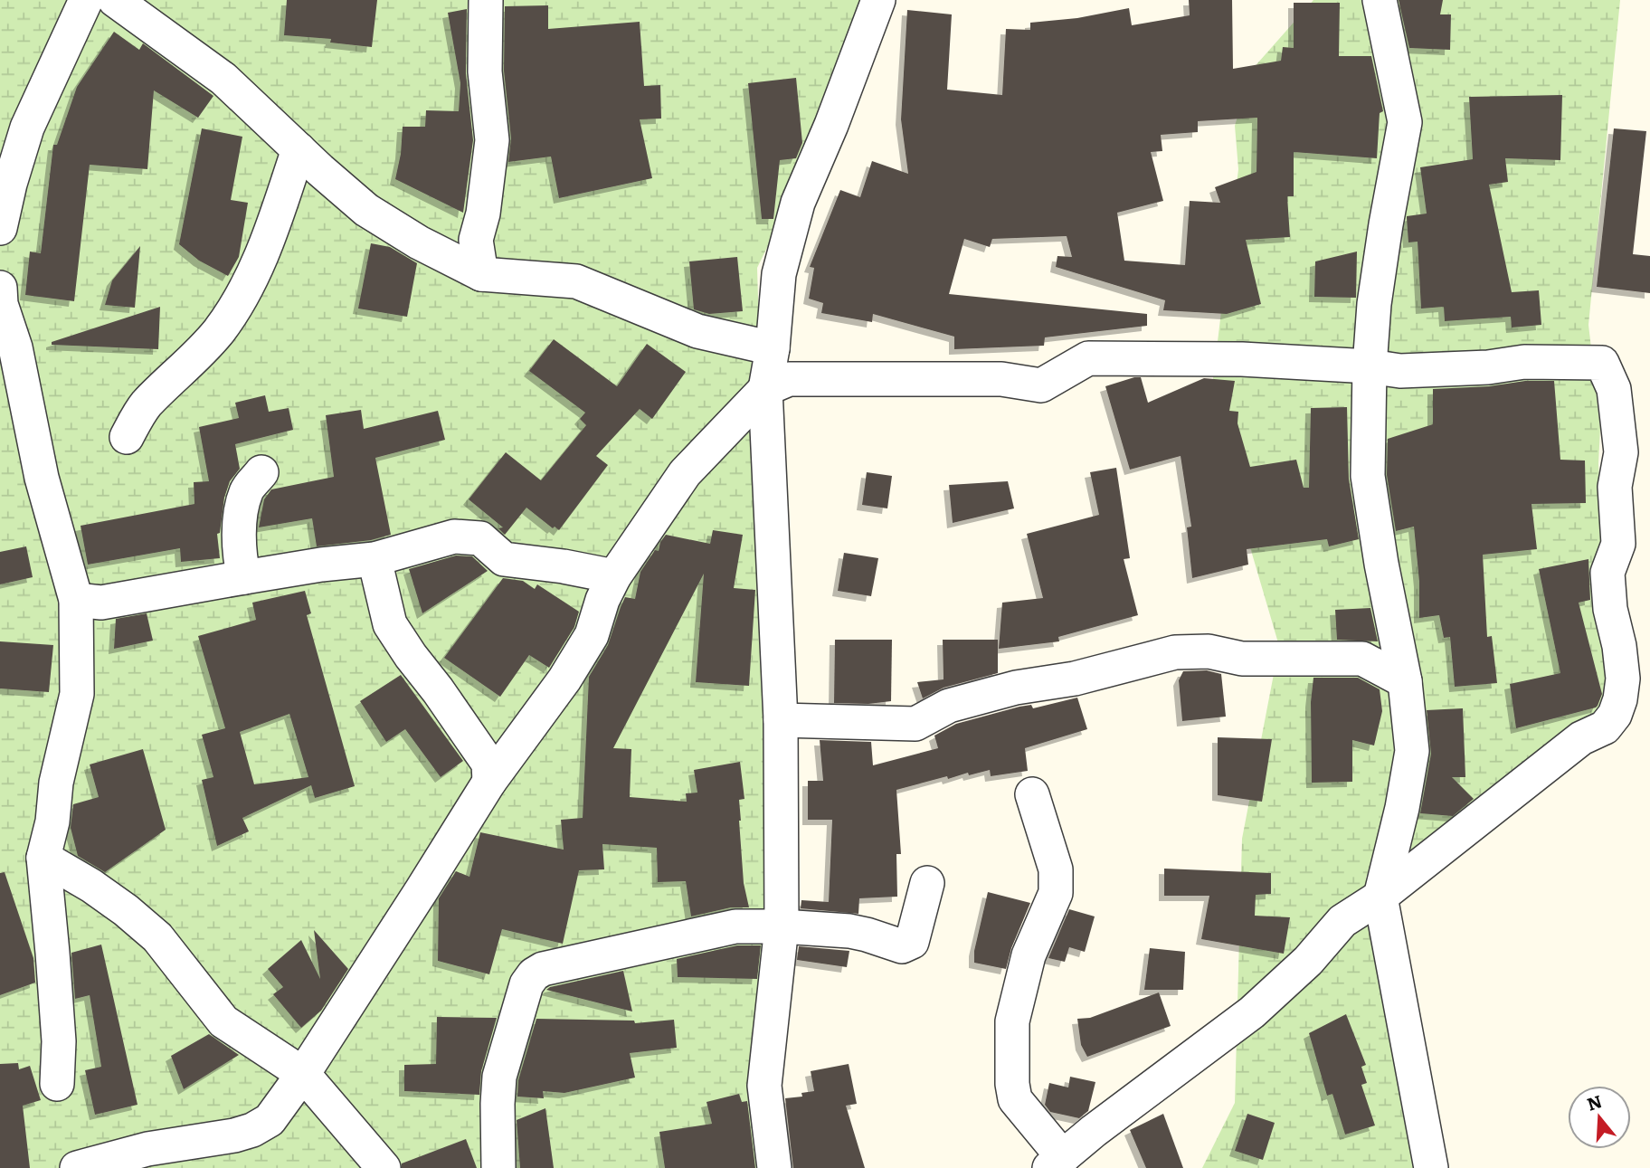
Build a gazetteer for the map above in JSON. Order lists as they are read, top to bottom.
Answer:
{
  "north": "top"
}
